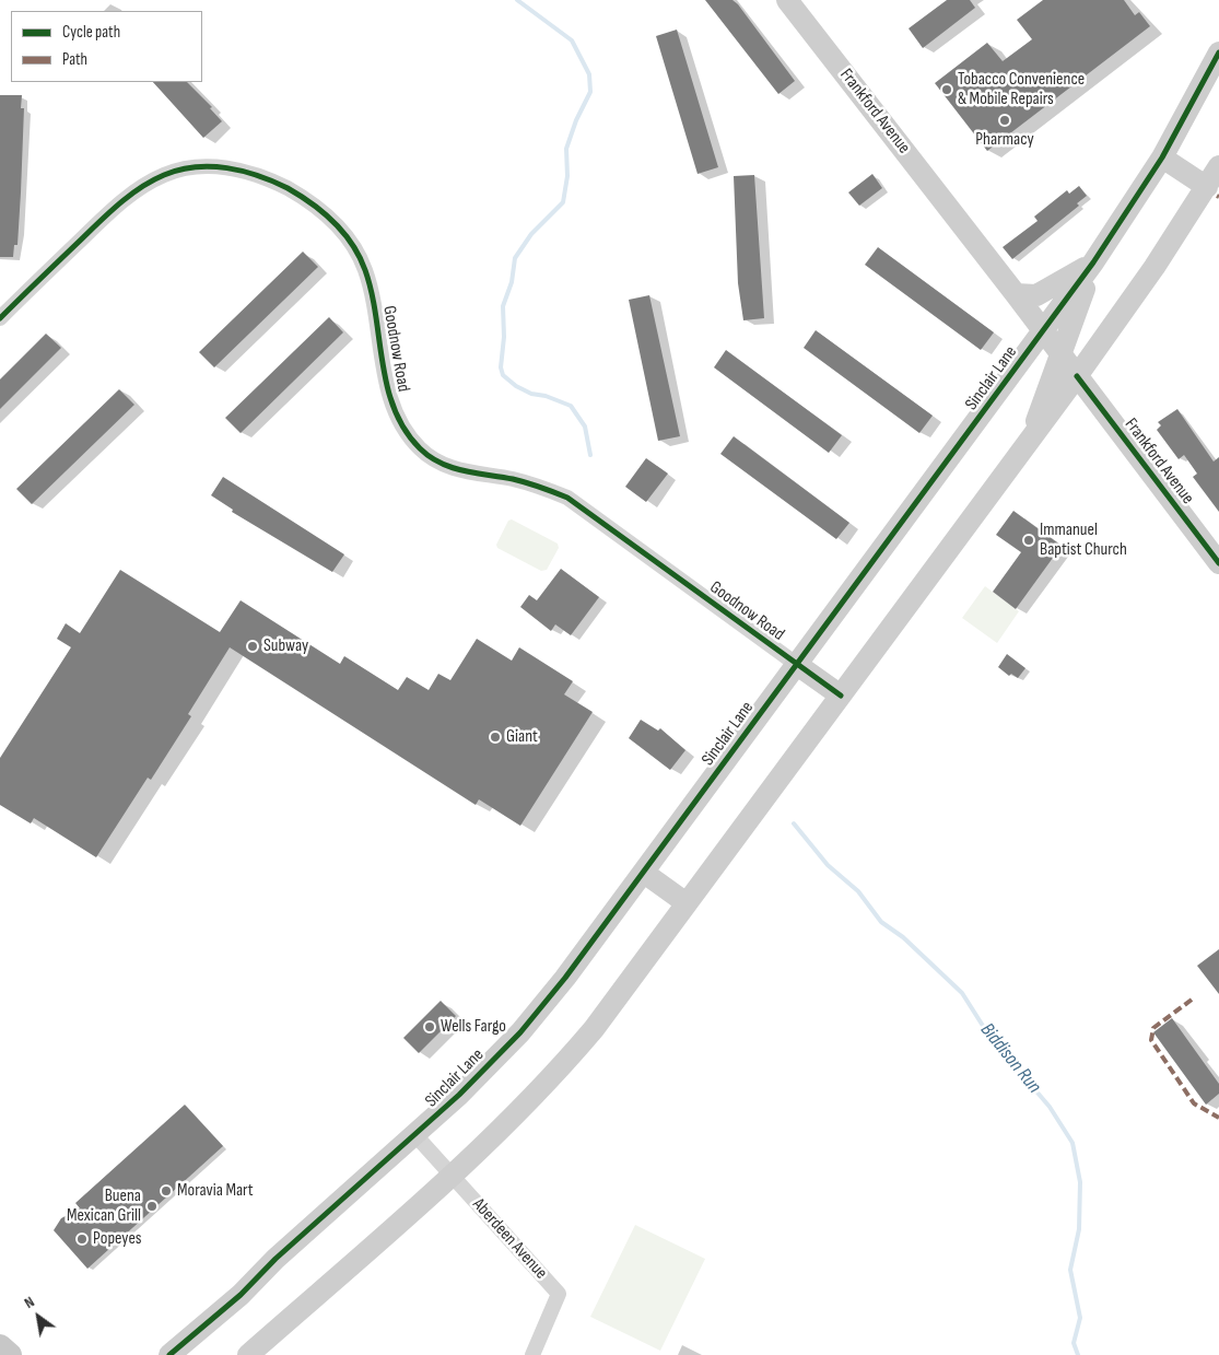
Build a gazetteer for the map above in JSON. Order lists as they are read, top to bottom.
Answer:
{
  "streets": {
    "street": [
      "Frankford Avenue",
      "Goodnow Road",
      "Sinclair Lane",
      "Aberdeen Avenue"
    ]
  },
  "crossings": [
    ["Frankford Avenue", "Sinclair Lane"],
    ["Goodnow Road", "Sinclair Lane"],
    ["Sinclair Lane", "Aberdeen Avenue"]
  ],
  "water": ["Biddison Run"],
  "places": [
    "Tobacco Convenience & Mobile Repairs",
    "Pharmacy",
    "Immanuel Baptist Church",
    "Subway",
    "Giant",
    "Wells Fargo",
    "Moravia Mart",
    "Buena Mexican Grill",
    "Popeyes"
  ],
  "legend": ["Cycle path", "Path"],
  "north": "top left"
}
